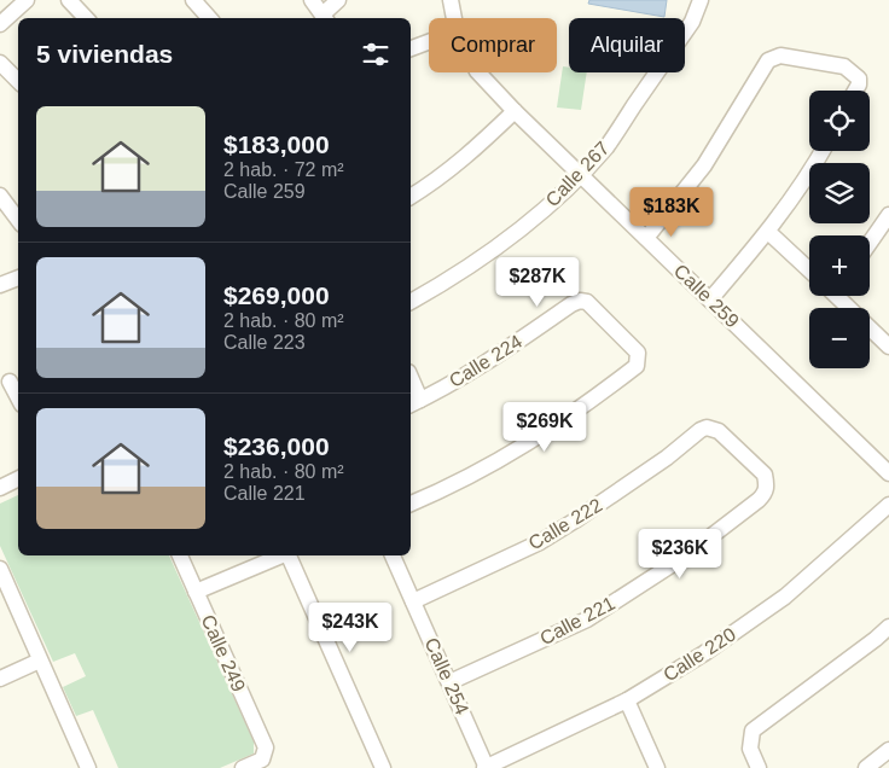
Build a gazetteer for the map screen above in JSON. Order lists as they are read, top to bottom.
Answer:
{
  "streets": {
    "street": [
      "Calle 267",
      "Calle 259",
      "Calle 224",
      "Calle 222",
      "Calle 221",
      "Calle 249",
      "Calle 220",
      "Calle 254"
    ]
  },
  "crossings": [
    ["Calle 267", "Calle 259"],
    ["Calle 222", "Calle 221"],
    ["Calle 222", "Calle 254"],
    ["Calle 221", "Calle 254"],
    ["Calle 220", "Calle 254"]
  ],
  "page": {
    "chip": ["Comprar", "Alquilar"],
    "heading": "5 viviendas",
    "map_buttons": ["+", "−"],
    "list": [
      {
        "name": "$183,000",
        "note": "2 hab. · 72 m² · Calle 259"
      },
      {
        "name": "$269,000",
        "note": "2 hab. · 80 m² · Calle 223"
      },
      {
        "name": "$236,000",
        "note": "2 hab. · 80 m² · Calle 221"
      }
    ],
    "price": [
      "$183K",
      "$287K",
      "$269K",
      "$236K",
      "$243K"
    ]
  }
}
